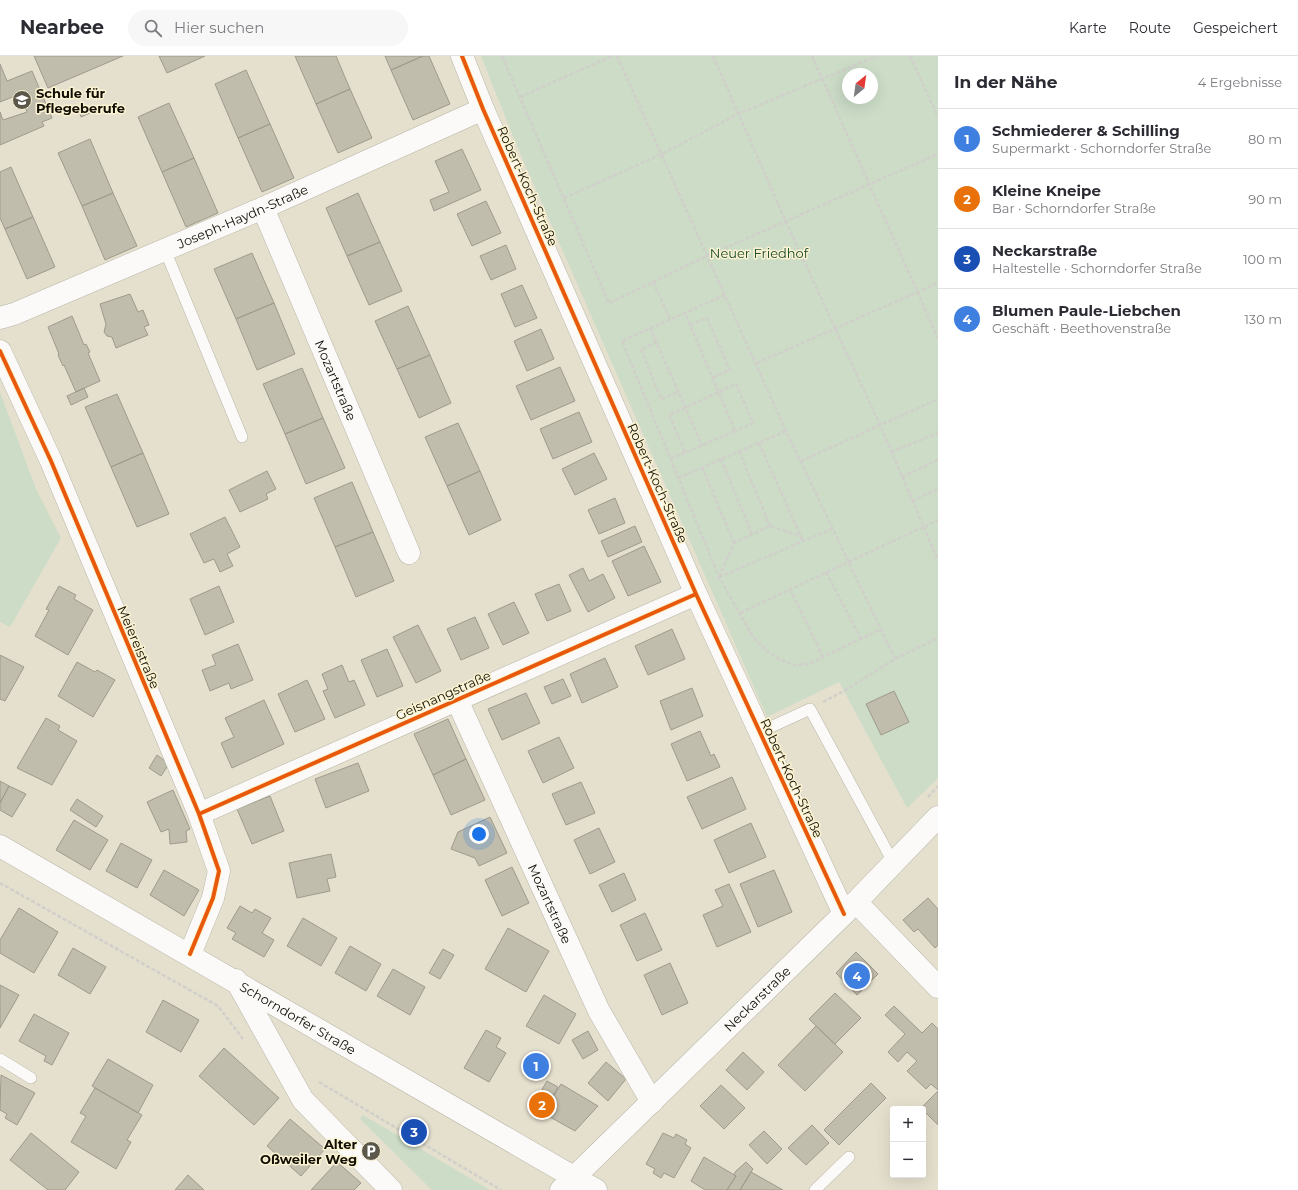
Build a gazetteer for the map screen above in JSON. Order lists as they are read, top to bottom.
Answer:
{
  "streets": {
    "street": [
      "Robert-Koch-Straße",
      "Joseph-Haydn-Straße",
      "Mozartstraße",
      "Meiereistraße",
      "Geisnangstraße",
      "Neckarstraße",
      "Schorndorfer Straße"
    ]
  },
  "crossings": [
    ["Robert-Koch-Straße", "Joseph-Haydn-Straße"],
    ["Robert-Koch-Straße", "Geisnangstraße"],
    ["Robert-Koch-Straße", "Neckarstraße"],
    ["Joseph-Haydn-Straße", "Mozartstraße"],
    ["Mozartstraße", "Geisnangstraße"],
    ["Mozartstraße", "Neckarstraße"],
    ["Meiereistraße", "Geisnangstraße"],
    ["Meiereistraße", "Schorndorfer Straße"],
    ["Neckarstraße", "Schorndorfer Straße"]
  ],
  "parks": ["Neuer Friedhof"],
  "places": {
    "school or university": ["Schule für Pflegeberufe"],
    "parking": ["Alter Oßweiler Weg"]
  },
  "north": "top right",
  "page": {
    "header": "Nearbee",
    "search": "Hier suchen",
    "nav": ["Karte", "Route", "Gespeichert"],
    "heading": ["In der Nähe", "4 Ergebnisse"],
    "list": [
      {
        "mark": "1",
        "name": "Schmiederer & Schilling",
        "note": "Supermarkt · Schorndorfer Straße",
        "value": "80 m"
      },
      {
        "mark": "2",
        "name": "Kleine Kneipe",
        "note": "Bar · Schorndorfer Straße",
        "value": "90 m"
      },
      {
        "mark": "3",
        "name": "Neckarstraße",
        "note": "Haltestelle · Schorndorfer Straße",
        "value": "100 m"
      },
      {
        "mark": "4",
        "name": "Blumen Paule-Liebchen",
        "note": "Geschäft · Beethovenstraße",
        "value": "130 m"
      }
    ],
    "pins": [
      "4",
      "1",
      "2",
      "3"
    ],
    "map_buttons": ["+", "−"]
  }
}
